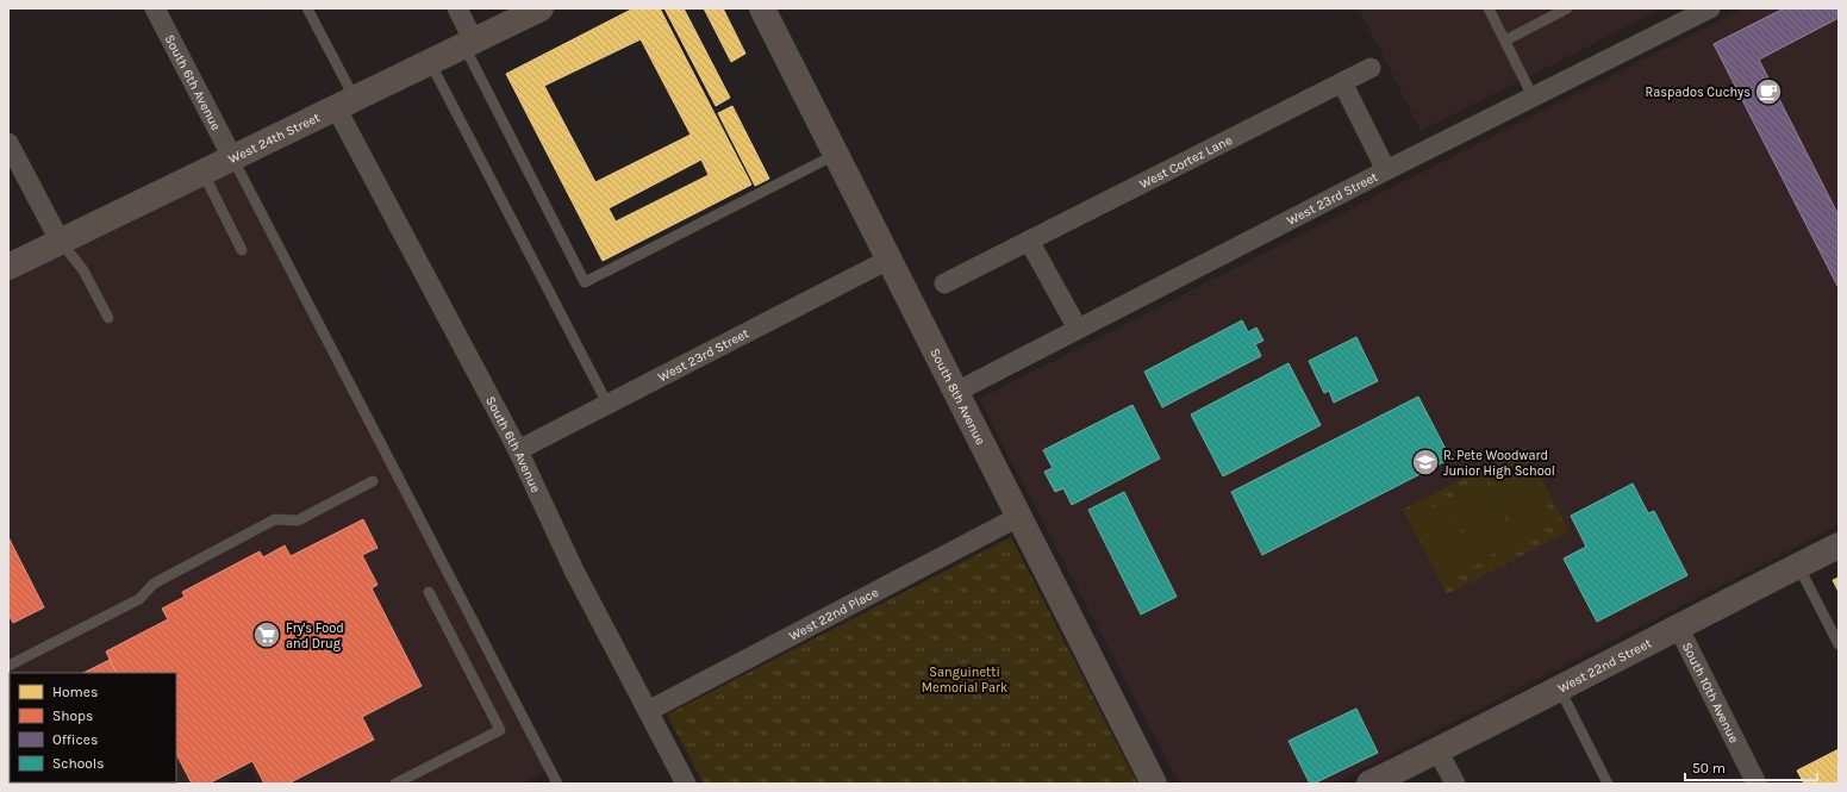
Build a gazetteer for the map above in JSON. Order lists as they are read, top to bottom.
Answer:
{
  "streets": {
    "street": [
      "South 6th Avenue",
      "West 24th Street",
      "West Cortez Lane",
      "West 23rd Street",
      "South 8th Avenue",
      "West 22nd Place",
      "West 22nd Street",
      "South 10th Avenue"
    ]
  },
  "crossings": [
    ["South 6th Avenue", "West 24th Street"],
    ["South 6th Avenue", "West 23rd Street"],
    ["South 6th Avenue", "West 22nd Place"],
    ["West 23rd Street", "South 8th Avenue"],
    ["South 8th Avenue", "West 22nd Place"],
    ["West 22nd Street", "South 10th Avenue"]
  ],
  "parks": ["Sanguinetti Memorial Park"],
  "places": {
    "cafe": ["Raspados Cuchys"],
    "school or university": ["R. Pete Woodward Junior High School"],
    "supermarket": ["Fry's Food and Drug"]
  },
  "legend": [
    "Homes",
    "Shops",
    "Offices",
    "Schools"
  ],
  "scale_bar": "50 m"
}
